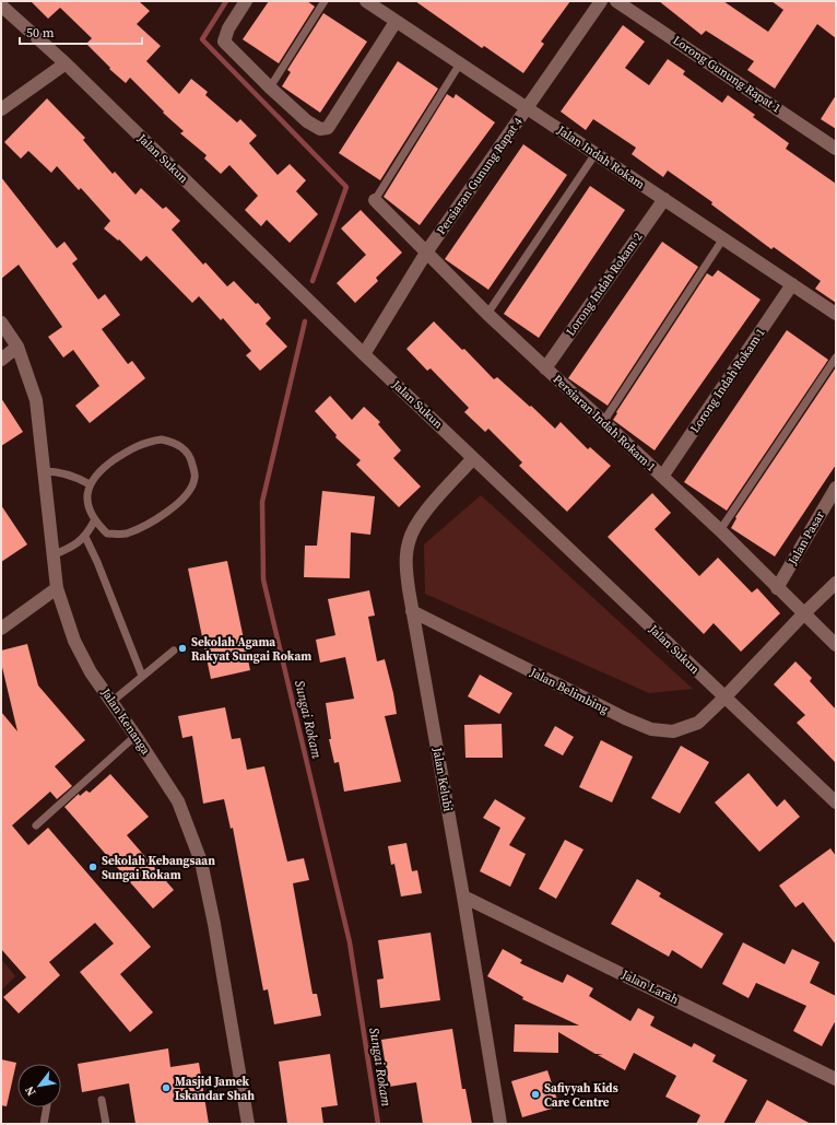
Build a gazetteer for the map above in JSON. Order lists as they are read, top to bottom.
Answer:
{
  "streets": {
    "street": [
      "Lorong Gunung Rapat 1",
      "Jalan Indah Rokam",
      "Jalan Sukun",
      "Persiaran Gunung Rapat 4",
      "Lorong Indah Rokam 2",
      "Lorong Indah Rokam 1",
      "Persiaran Indah Rokam 1",
      "Jalan Pasar",
      "Jalan Belimbing",
      "Jalan Kenanga",
      "Jalan Kelubi",
      "Jalan Larah"
    ]
  },
  "crossings": [
    ["Jalan Indah Rokam", "Persiaran Gunung Rapat 4"],
    ["Jalan Indah Rokam", "Lorong Indah Rokam 2"],
    ["Jalan Indah Rokam", "Lorong Indah Rokam 1"],
    ["Jalan Sukun", "Persiaran Gunung Rapat 4"],
    ["Jalan Sukun", "Jalan Belimbing"],
    ["Jalan Sukun", "Jalan Kelubi"],
    ["Persiaran Gunung Rapat 4", "Persiaran Indah Rokam 1"],
    ["Lorong Indah Rokam 2", "Persiaran Indah Rokam 1"],
    ["Lorong Indah Rokam 1", "Persiaran Indah Rokam 1"],
    ["Persiaran Indah Rokam 1", "Jalan Pasar"],
    ["Persiaran Indah Rokam 1", "Jalan Belimbing"],
    ["Jalan Belimbing", "Jalan Kelubi"],
    ["Jalan Kelubi", "Jalan Larah"]
  ],
  "water": ["Sungai Rokam"],
  "places": [
    "Sekolah Agama Rakyat Sungai Rokam",
    "Sekolah Kebangsaan Sungai Rokam",
    "Masjid Jamek Iskandar Shah",
    "Safiyyah Kids Care Centre"
  ],
  "scale_bar": "50 m",
  "north": "bottom left"
}
